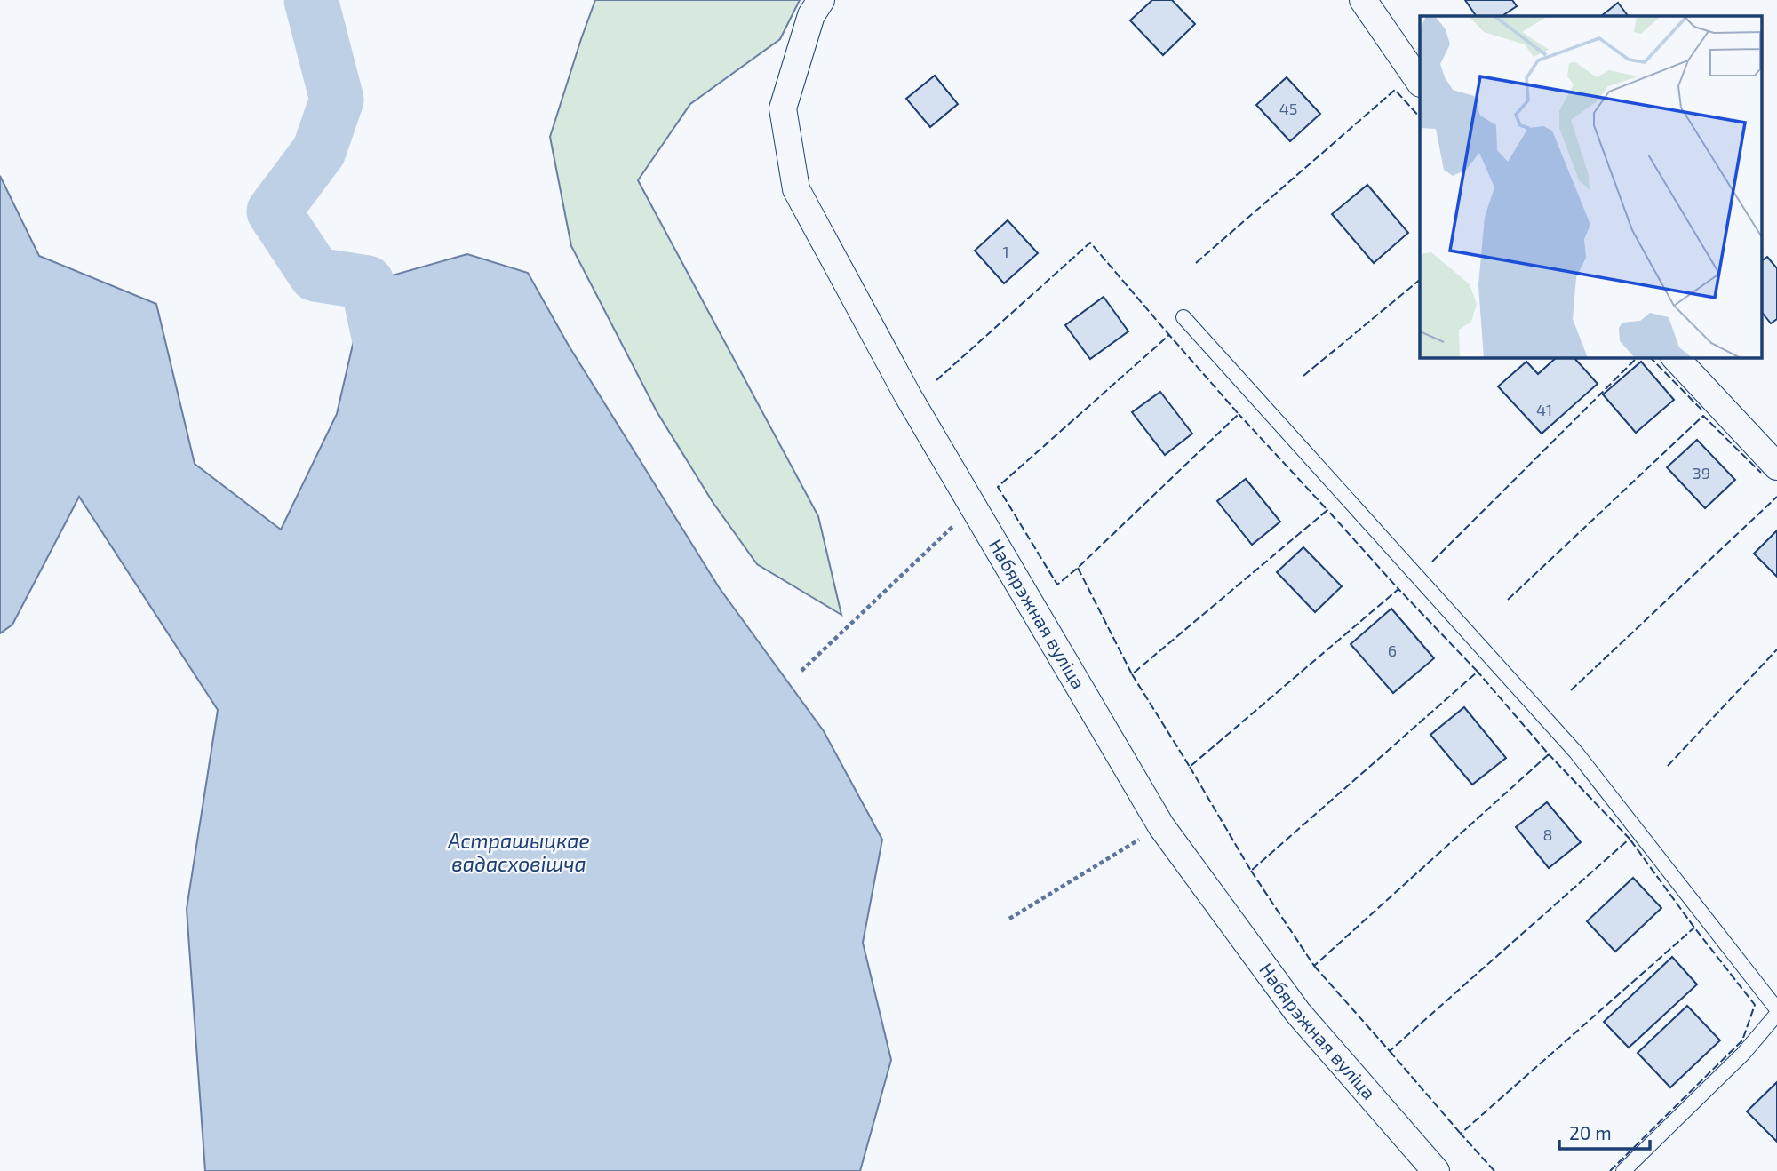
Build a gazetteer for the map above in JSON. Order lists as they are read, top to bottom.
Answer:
{
  "streets": {
    "street": ["Набярэжная вуліца"]
  },
  "water": ["Астрашыцкае вадасховішча"],
  "house_numbers": [
    "45",
    "1",
    "41",
    "39",
    "6",
    "8"
  ],
  "scale_bar": "20 m"
}
